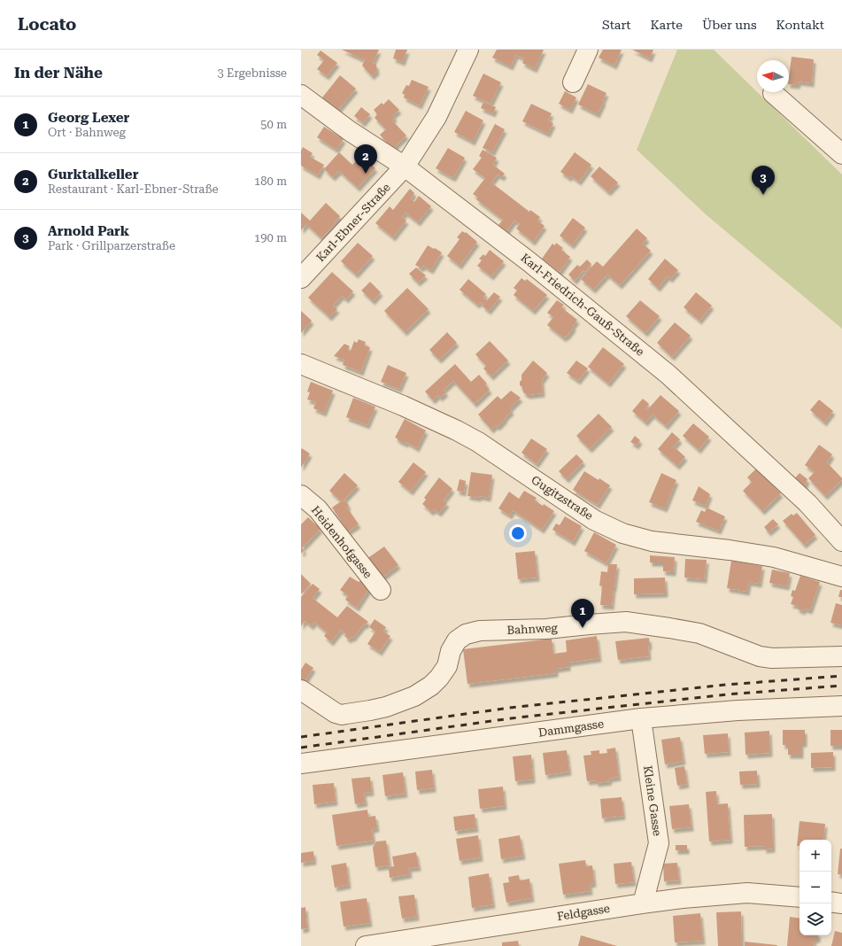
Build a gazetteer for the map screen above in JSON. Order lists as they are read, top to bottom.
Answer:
{
  "streets": {
    "street": [
      "Karl-Ebner-Straße",
      "Karl-Friedrich-Gauß-Straße",
      "Gugitzstraße",
      "Heidenhofgasse",
      "Bahnweg",
      "Dammgasse",
      "Kleine Gasse",
      "Feldgasse"
    ]
  },
  "crossings": [
    ["Karl-Ebner-Straße", "Karl-Friedrich-Gauß-Straße"],
    ["Dammgasse", "Kleine Gasse"],
    ["Kleine Gasse", "Feldgasse"]
  ],
  "north": "left",
  "page": {
    "header": "Locato",
    "nav": [
      "Start",
      "Karte",
      "Über uns",
      "Kontakt"
    ],
    "heading": ["In der Nähe", "3 Ergebnisse"],
    "list": [
      {
        "mark": "1",
        "name": "Georg Lexer",
        "note": "Ort · Bahnweg",
        "value": "50 m"
      },
      {
        "mark": "2",
        "name": "Gurktalkeller",
        "note": "Restaurant · Karl-Ebner-Straße",
        "value": "180 m"
      },
      {
        "mark": "3",
        "name": "Arnold Park",
        "note": "Park · Grillparzerstraße",
        "value": "190 m"
      }
    ],
    "pins": ["2", "3", "1"],
    "map_buttons": ["+", "−"]
  }
}
